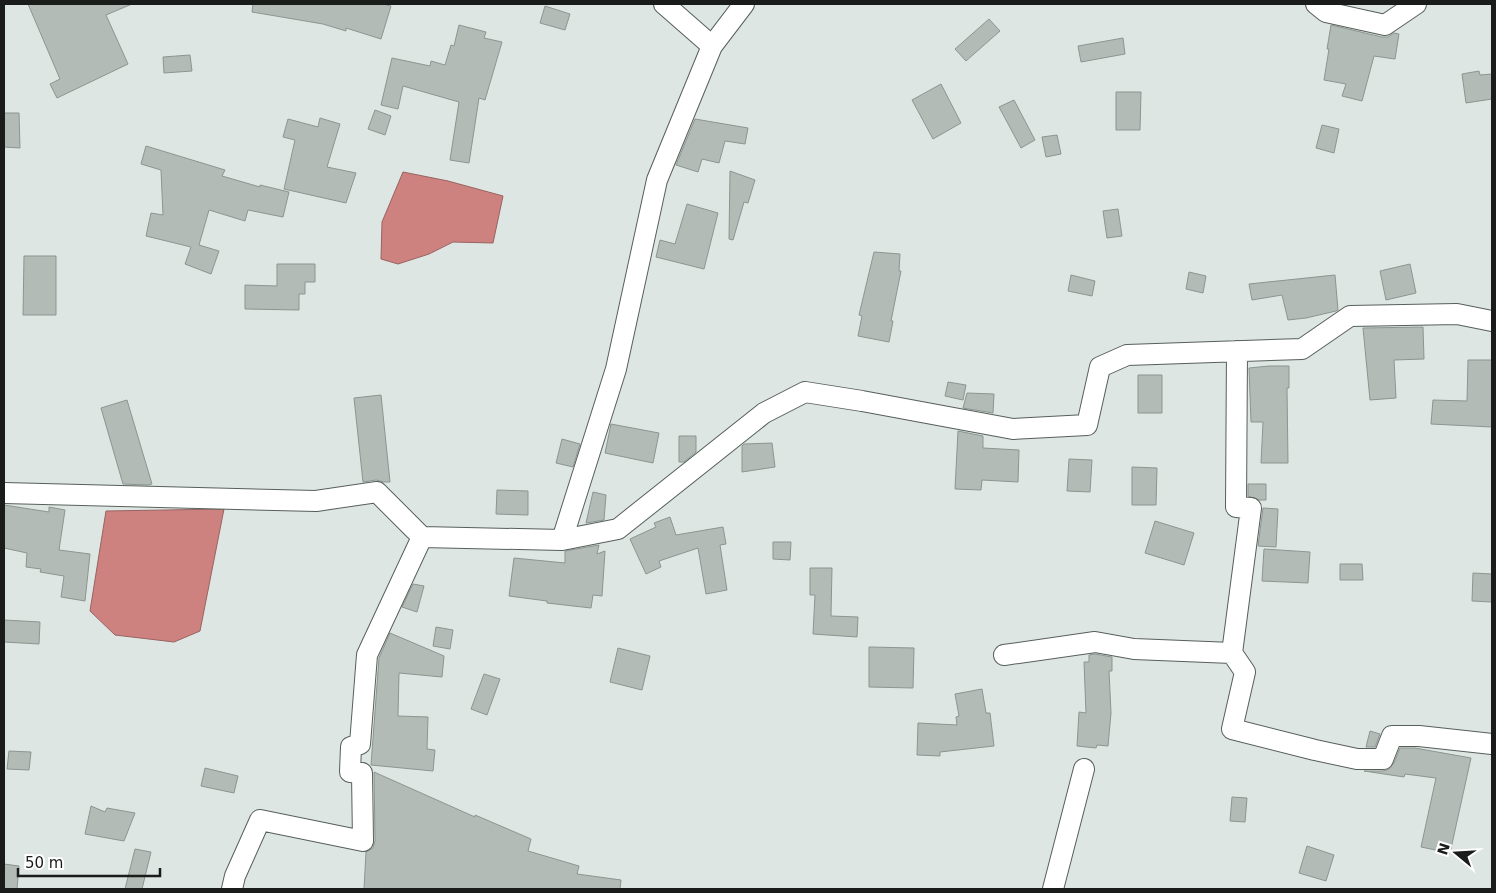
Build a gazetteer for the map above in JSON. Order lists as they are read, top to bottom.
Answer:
{
  "scale_bar": "50 m",
  "north": "left"
}
